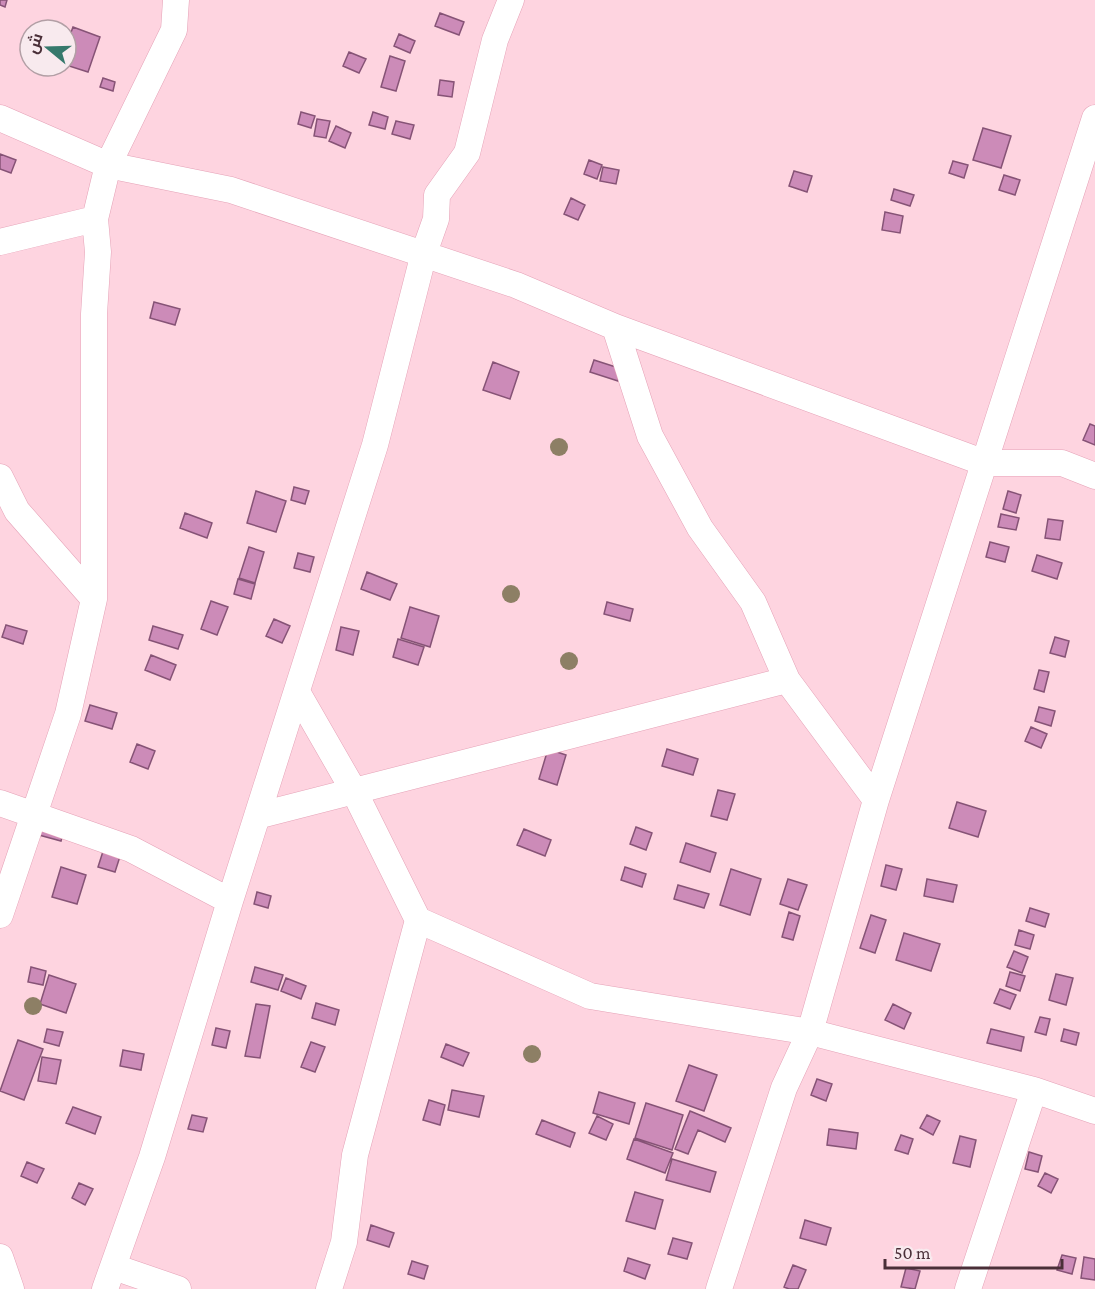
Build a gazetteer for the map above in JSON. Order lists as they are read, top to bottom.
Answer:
{
  "scale_bar": "50 m",
  "north": "left"
}
